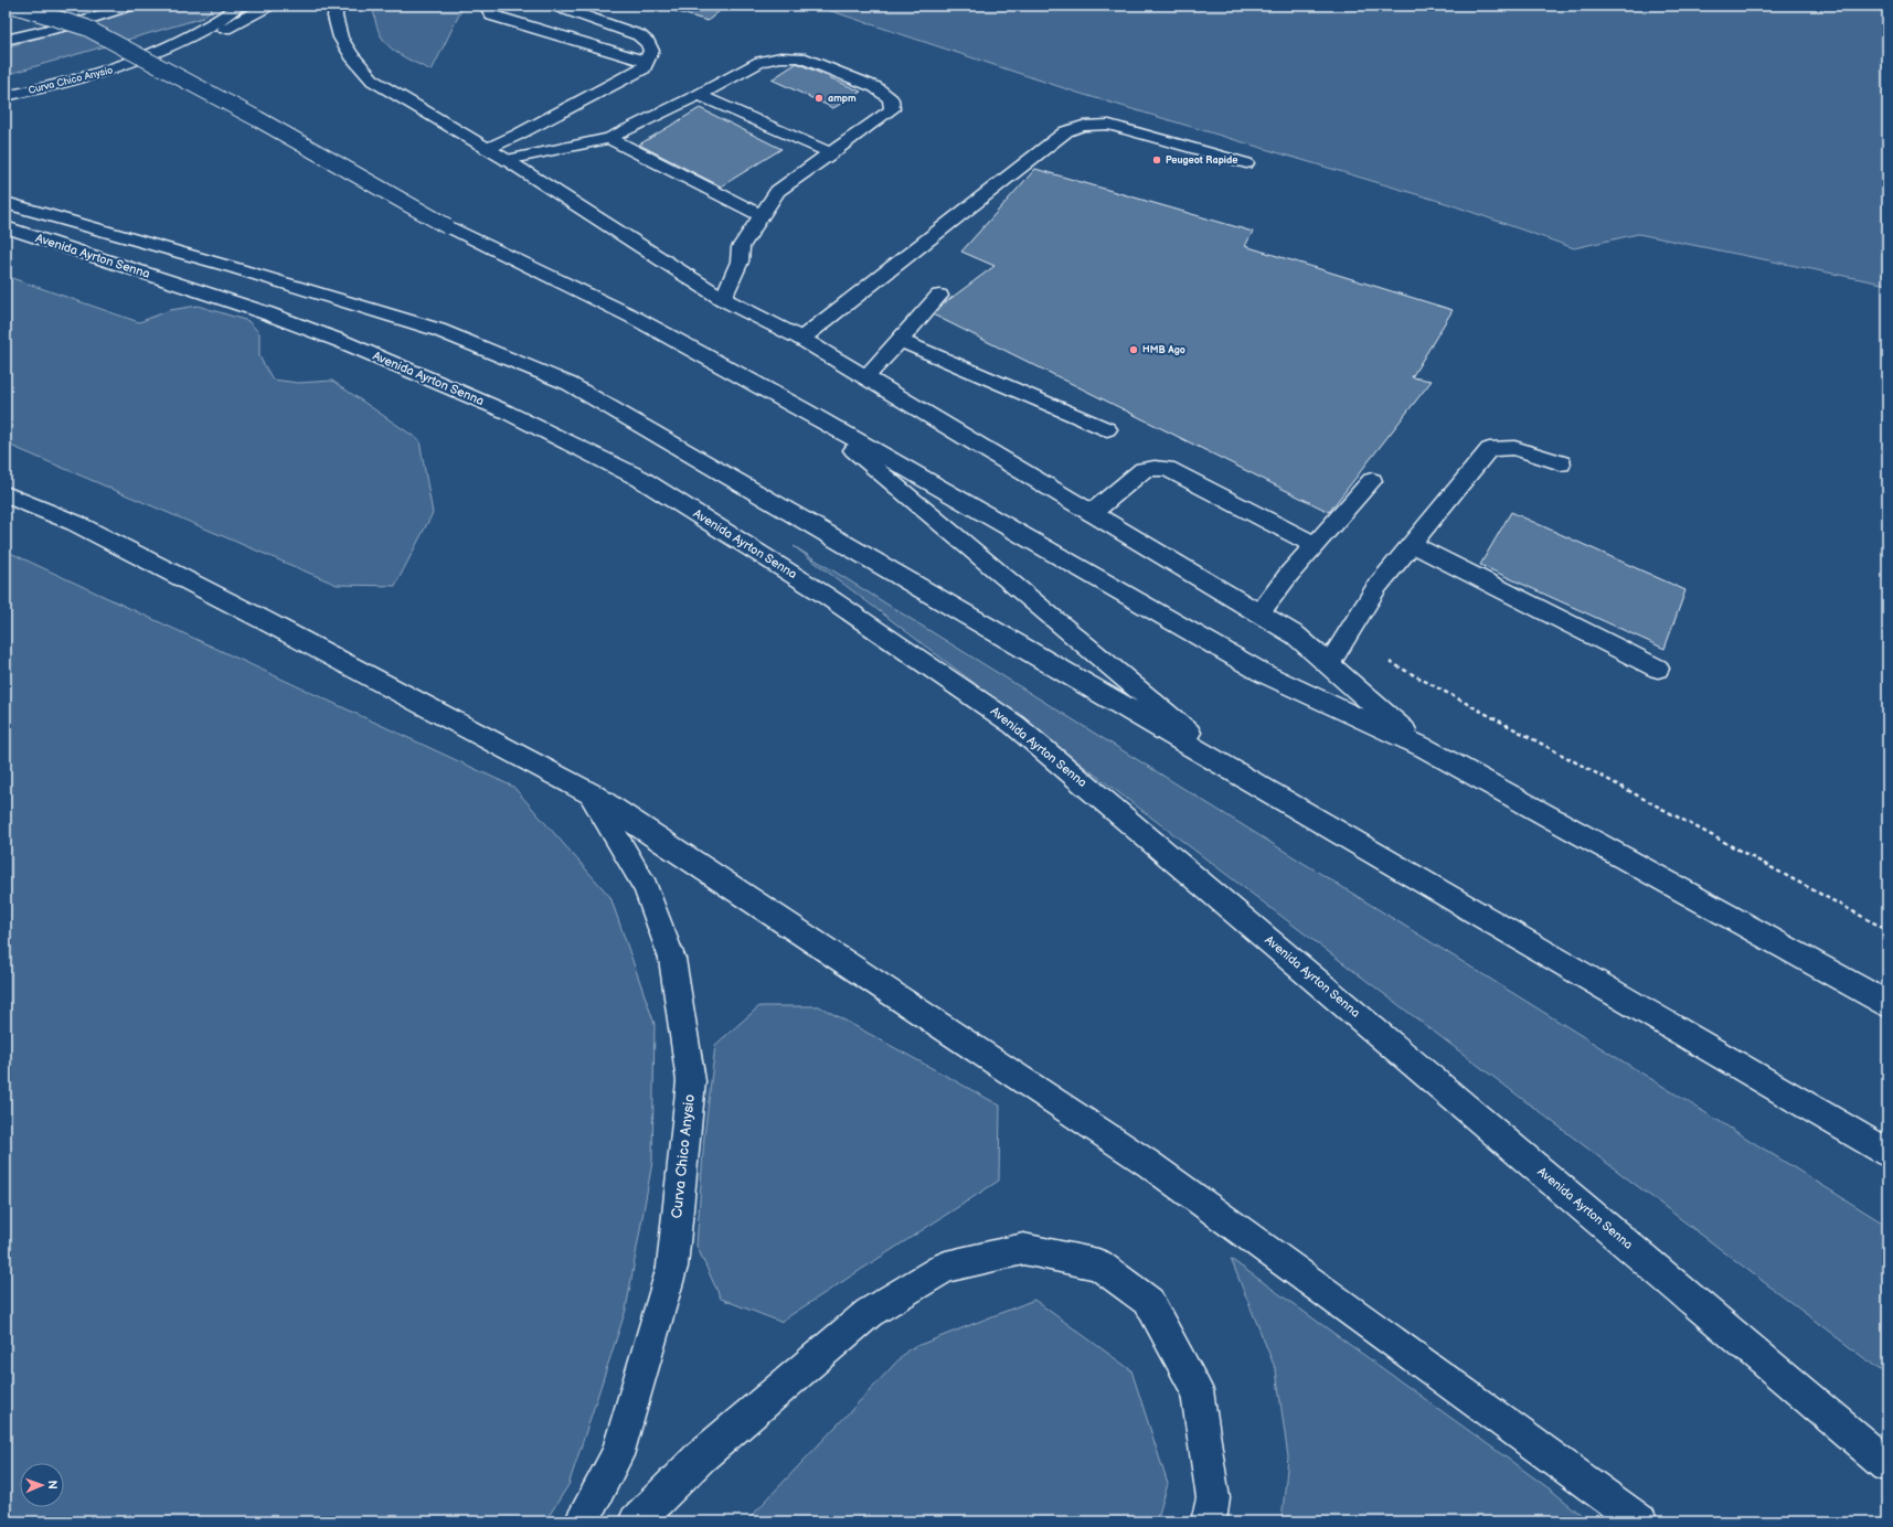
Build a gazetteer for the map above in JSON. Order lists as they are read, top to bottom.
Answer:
{
  "streets": {
    "main road": ["Curva Chico Anysio", "Avenida Ayrton Senna"]
  },
  "places": ["ampm", "Peugeot Rapide", "HMB Ago"],
  "north": "right"
}
